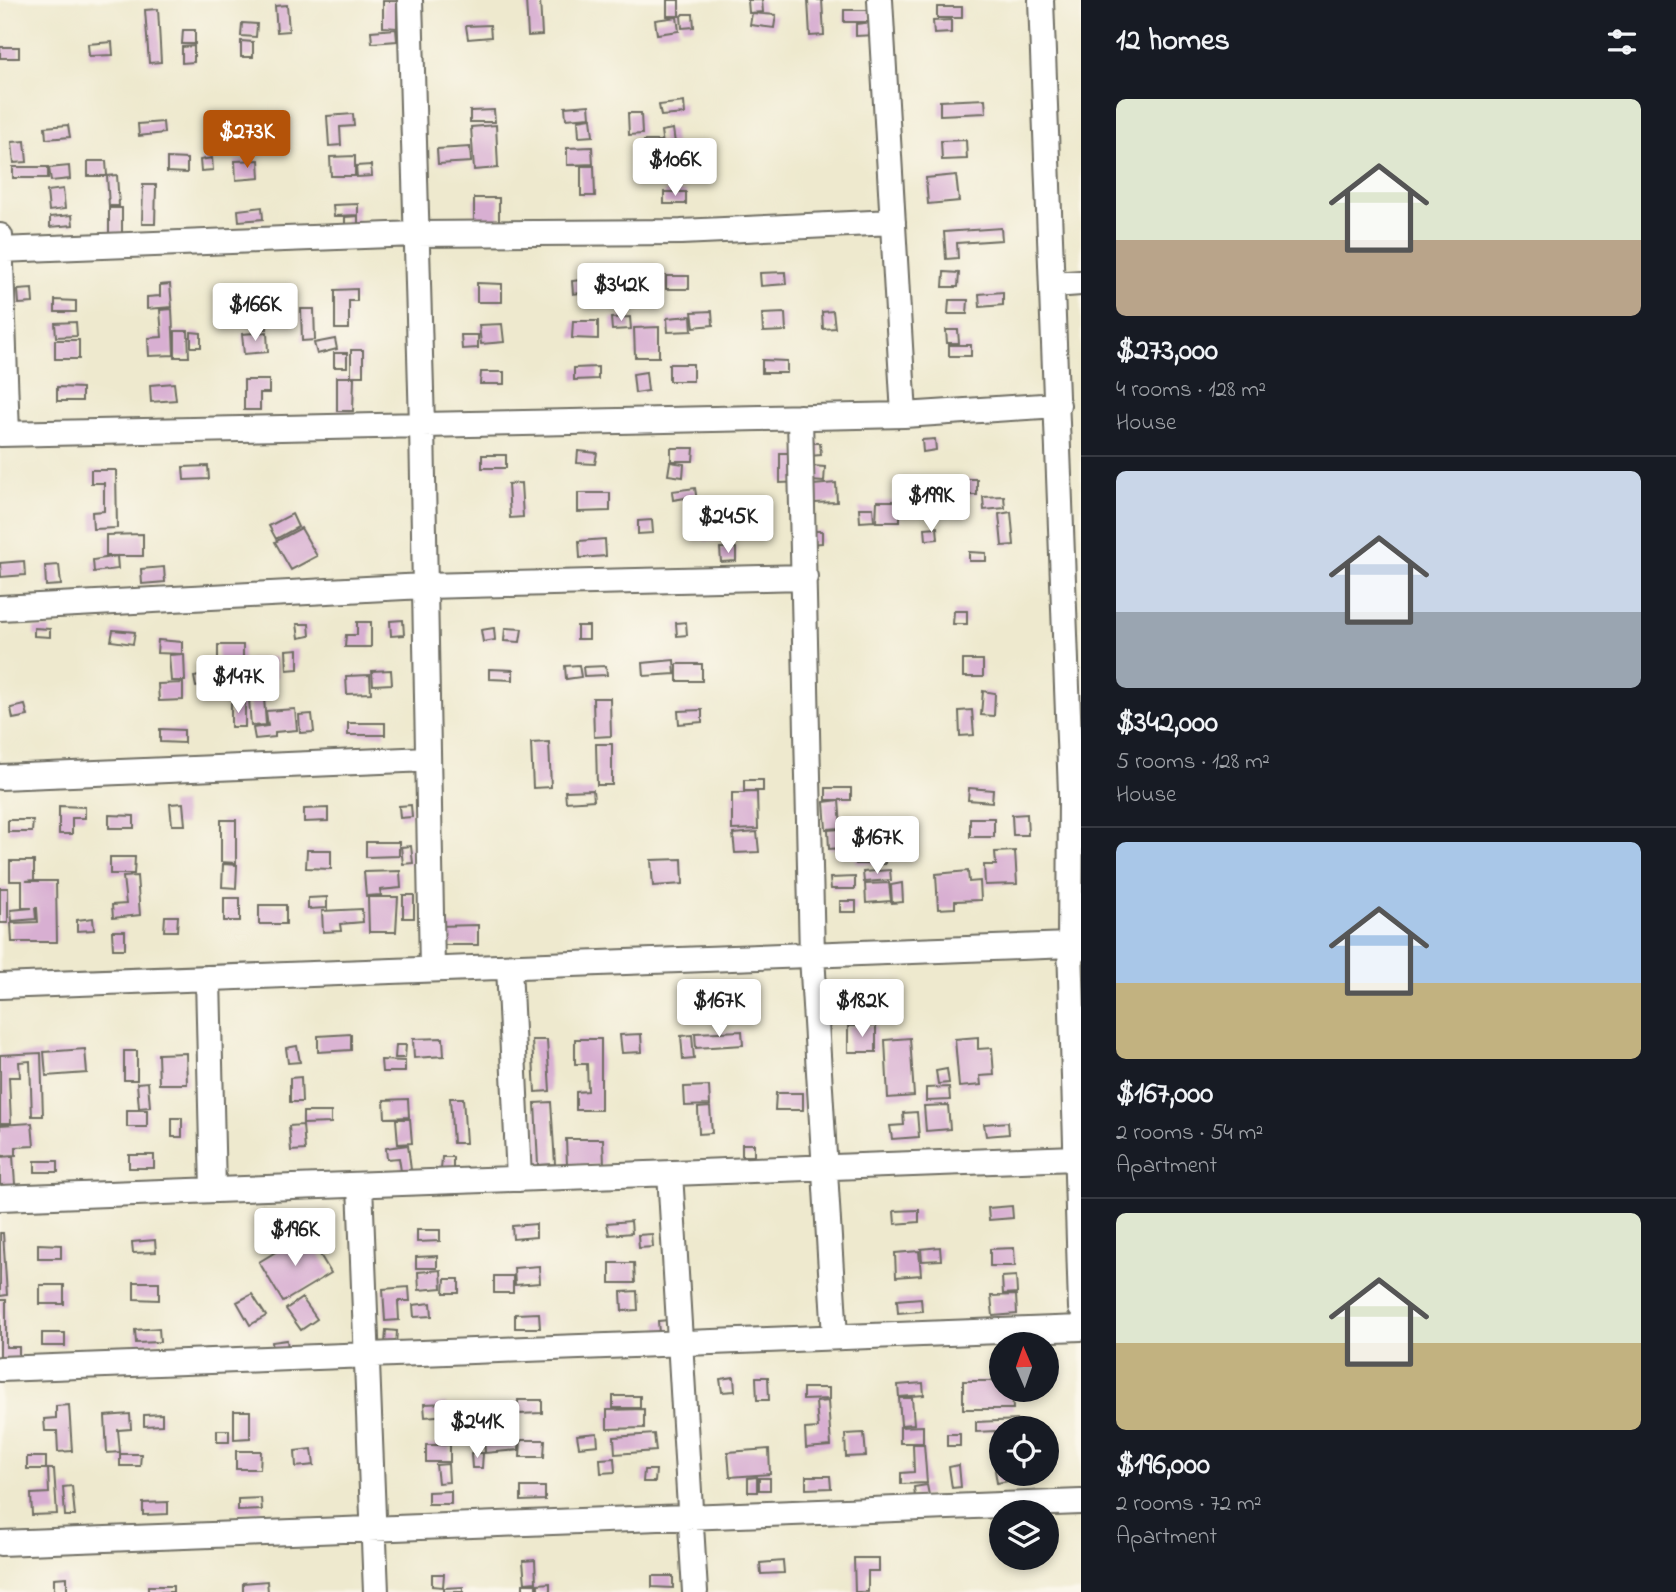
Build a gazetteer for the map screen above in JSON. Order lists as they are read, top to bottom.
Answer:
{
  "north": "top",
  "page": {
    "heading": "12 homes",
    "list": [
      {
        "name": "$273,000",
        "note": "4 rooms · 128 m² · House"
      },
      {
        "name": "$342,000",
        "note": "5 rooms · 128 m² · House"
      },
      {
        "name": "$167,000",
        "note": "2 rooms · 54 m² · Apartment"
      },
      {
        "name": "$196,000",
        "note": "2 rooms · 72 m² · Apartment"
      }
    ],
    "price": [
      "$273K",
      "$106K",
      "$342K",
      "$166K",
      "$199K",
      "$245K",
      "$147K",
      "$167K",
      "$167K",
      "$182K",
      "$196K",
      "$241K"
    ]
  }
}
